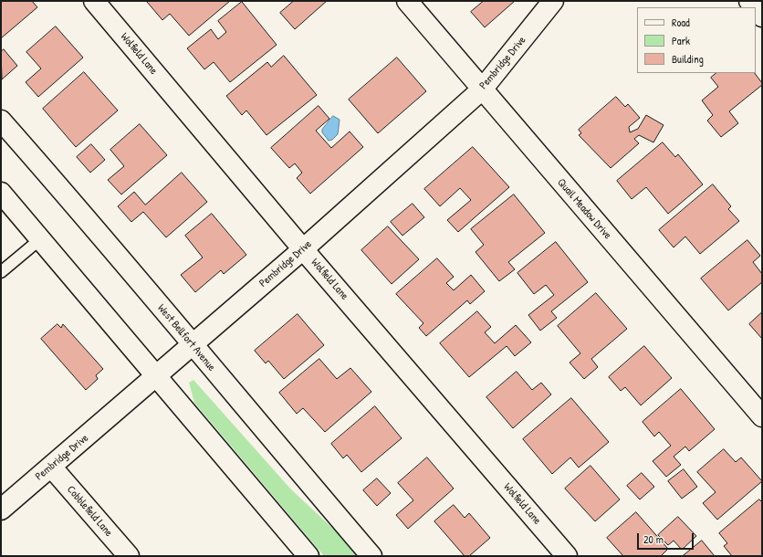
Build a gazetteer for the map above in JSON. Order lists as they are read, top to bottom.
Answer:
{
  "streets": {
    "street": [
      "Wolfield Lane",
      "Pembridge Drive",
      "Quail Meadow Drive",
      "West Bellfort Avenue",
      "Cobblefield Lane"
    ]
  },
  "crossings": [
    ["Wolfield Lane", "Pembridge Drive"],
    ["Pembridge Drive", "Quail Meadow Drive"],
    ["Pembridge Drive", "West Bellfort Avenue"],
    ["Pembridge Drive", "Cobblefield Lane"]
  ],
  "legend": ["Road", "Park", "Building"],
  "scale_bar": "20 m"
}
